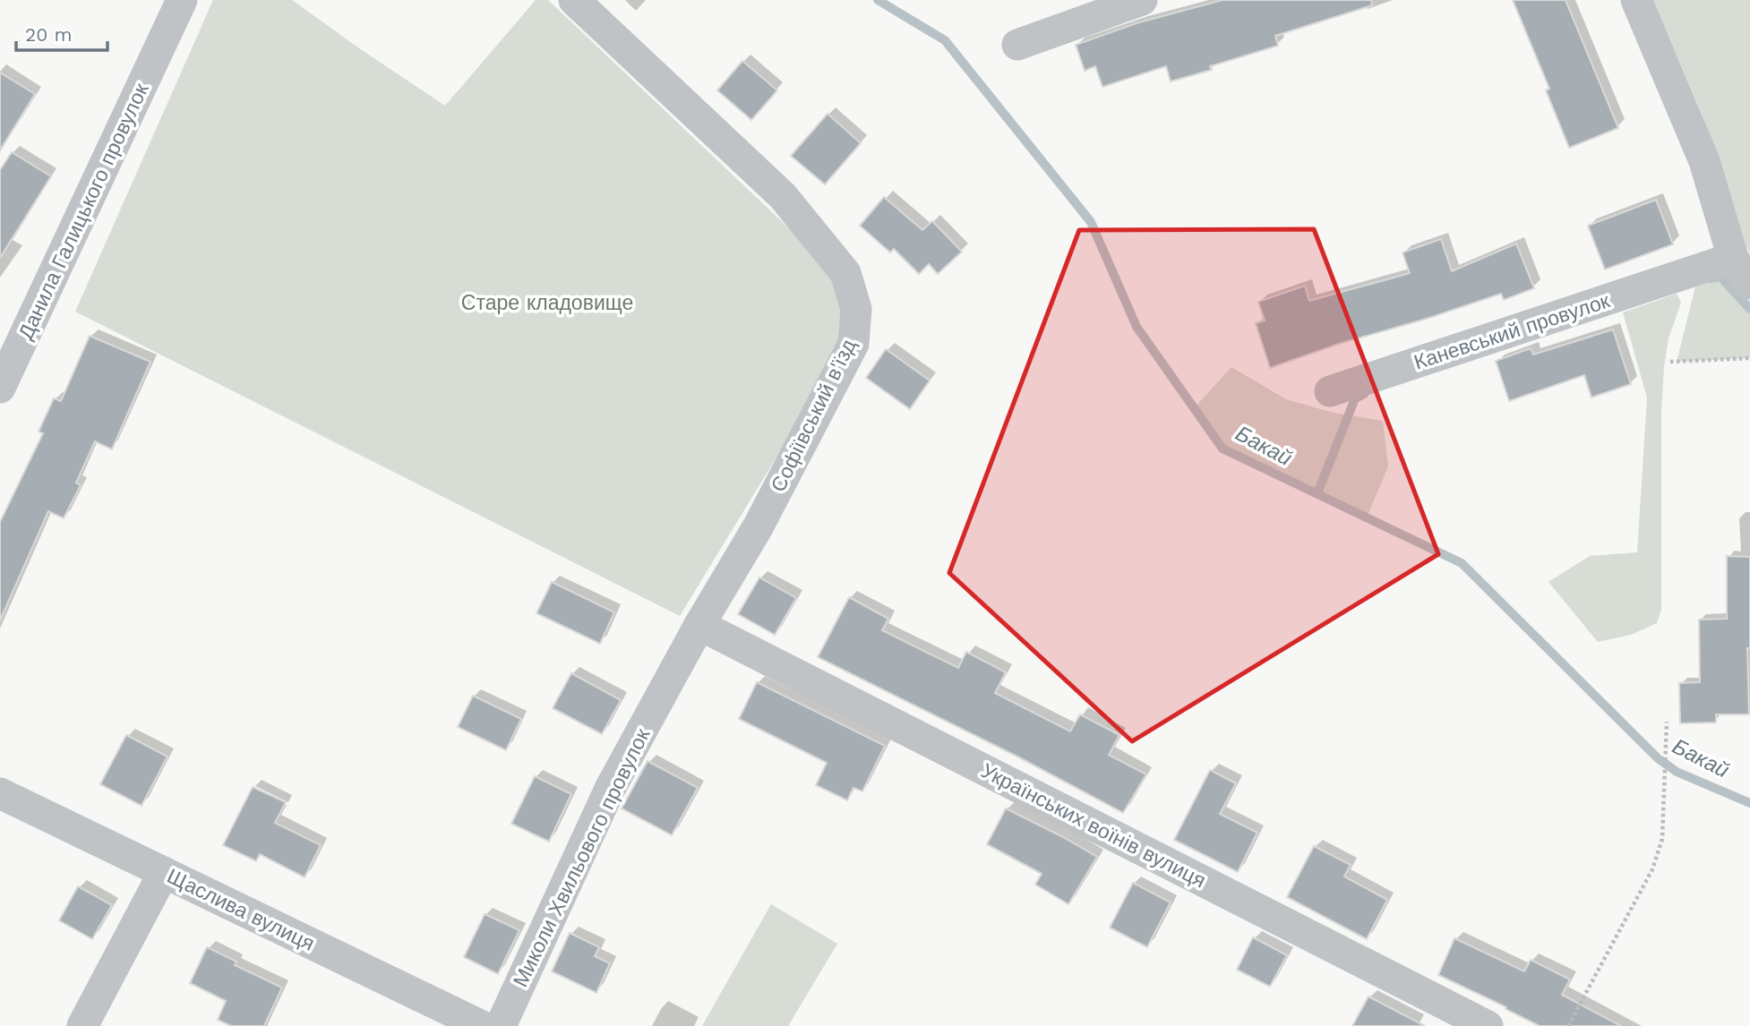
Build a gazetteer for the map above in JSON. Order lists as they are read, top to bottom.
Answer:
{
  "streets": {
    "street": [
      "Данила Галицького провулок",
      "Каневський провулок",
      "Софіївський в'їзд",
      "Українських воїнів вулиця",
      "Миколи Хвильового провулок",
      "Щаслива вулиця"
    ]
  },
  "crossings": [
    ["Софіївський в'їзд", "Українських воїнів вулиця"],
    ["Софіївський в'їзд", "Миколи Хвильового провулок"],
    ["Українських воїнів вулиця", "Миколи Хвильового провулок"]
  ],
  "water": ["Бакай"],
  "parks": ["Старе кладовище"],
  "scale_bar": "20 m"
}
